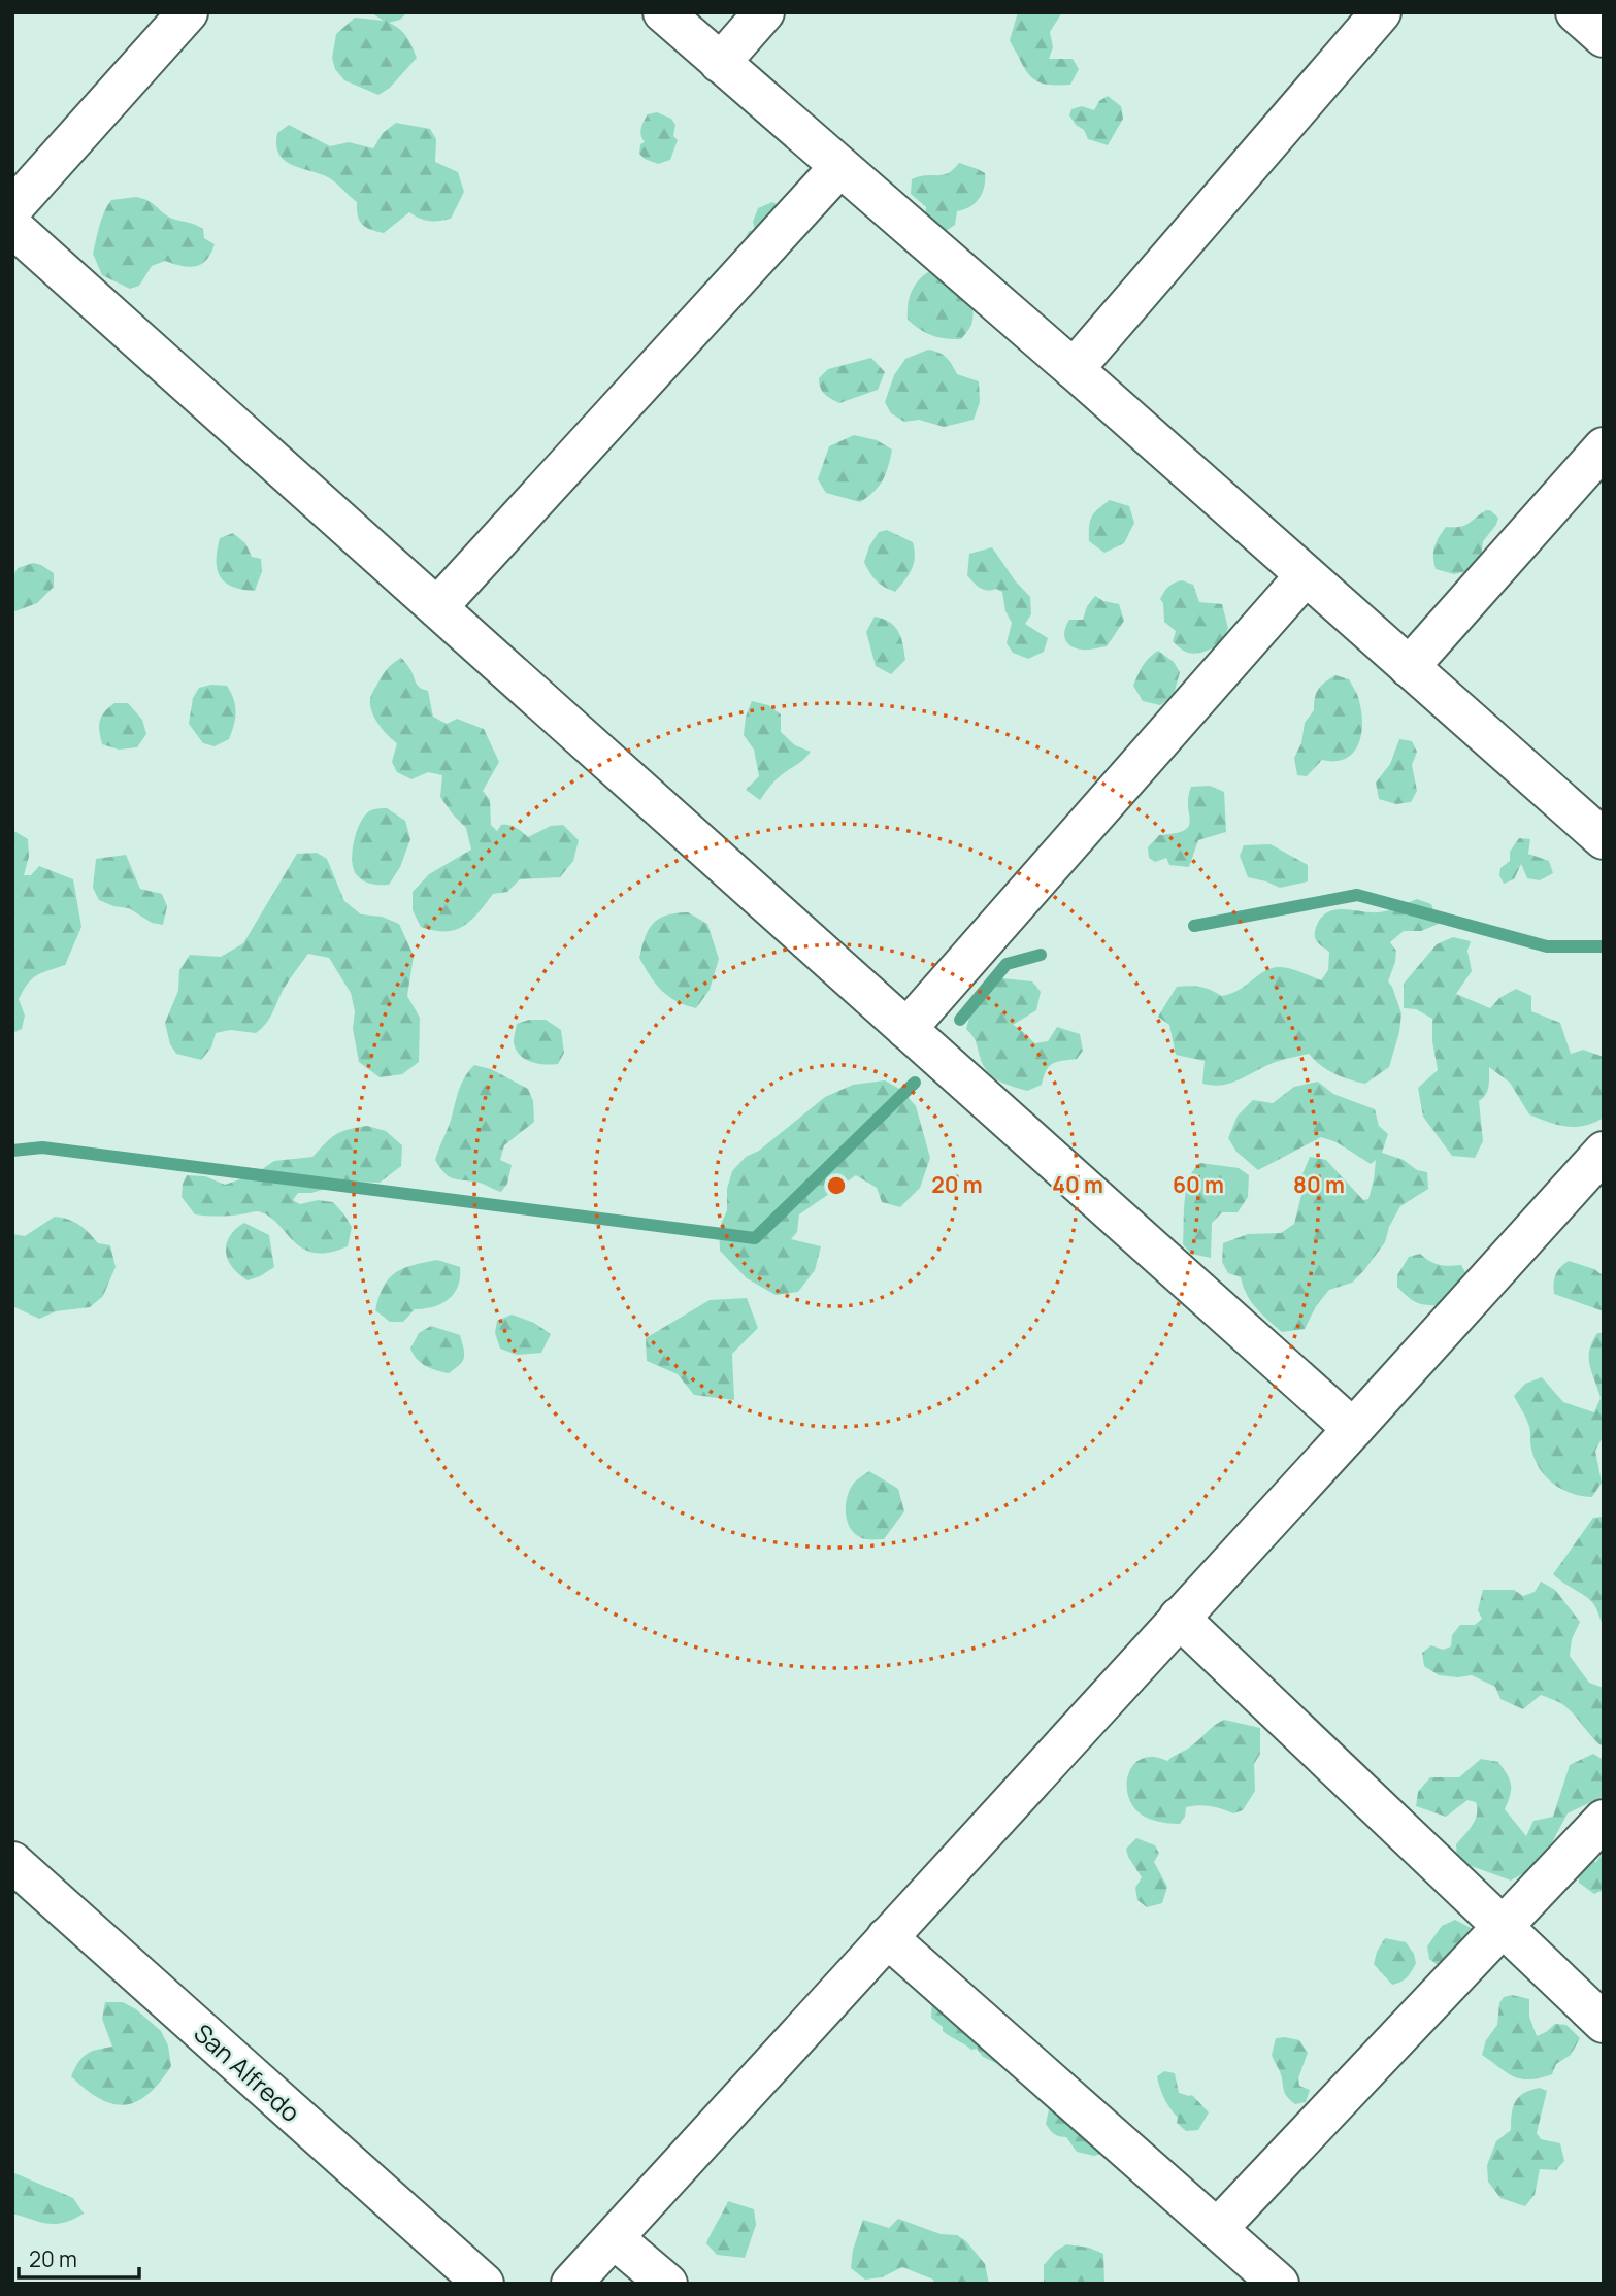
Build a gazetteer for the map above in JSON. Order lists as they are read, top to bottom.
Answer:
{
  "streets": {
    "street": ["San Alfredo"]
  },
  "scale_bar": "20 m",
  "rings": [
    "20 m",
    "40 m",
    "60 m",
    "80 m"
  ]
}
